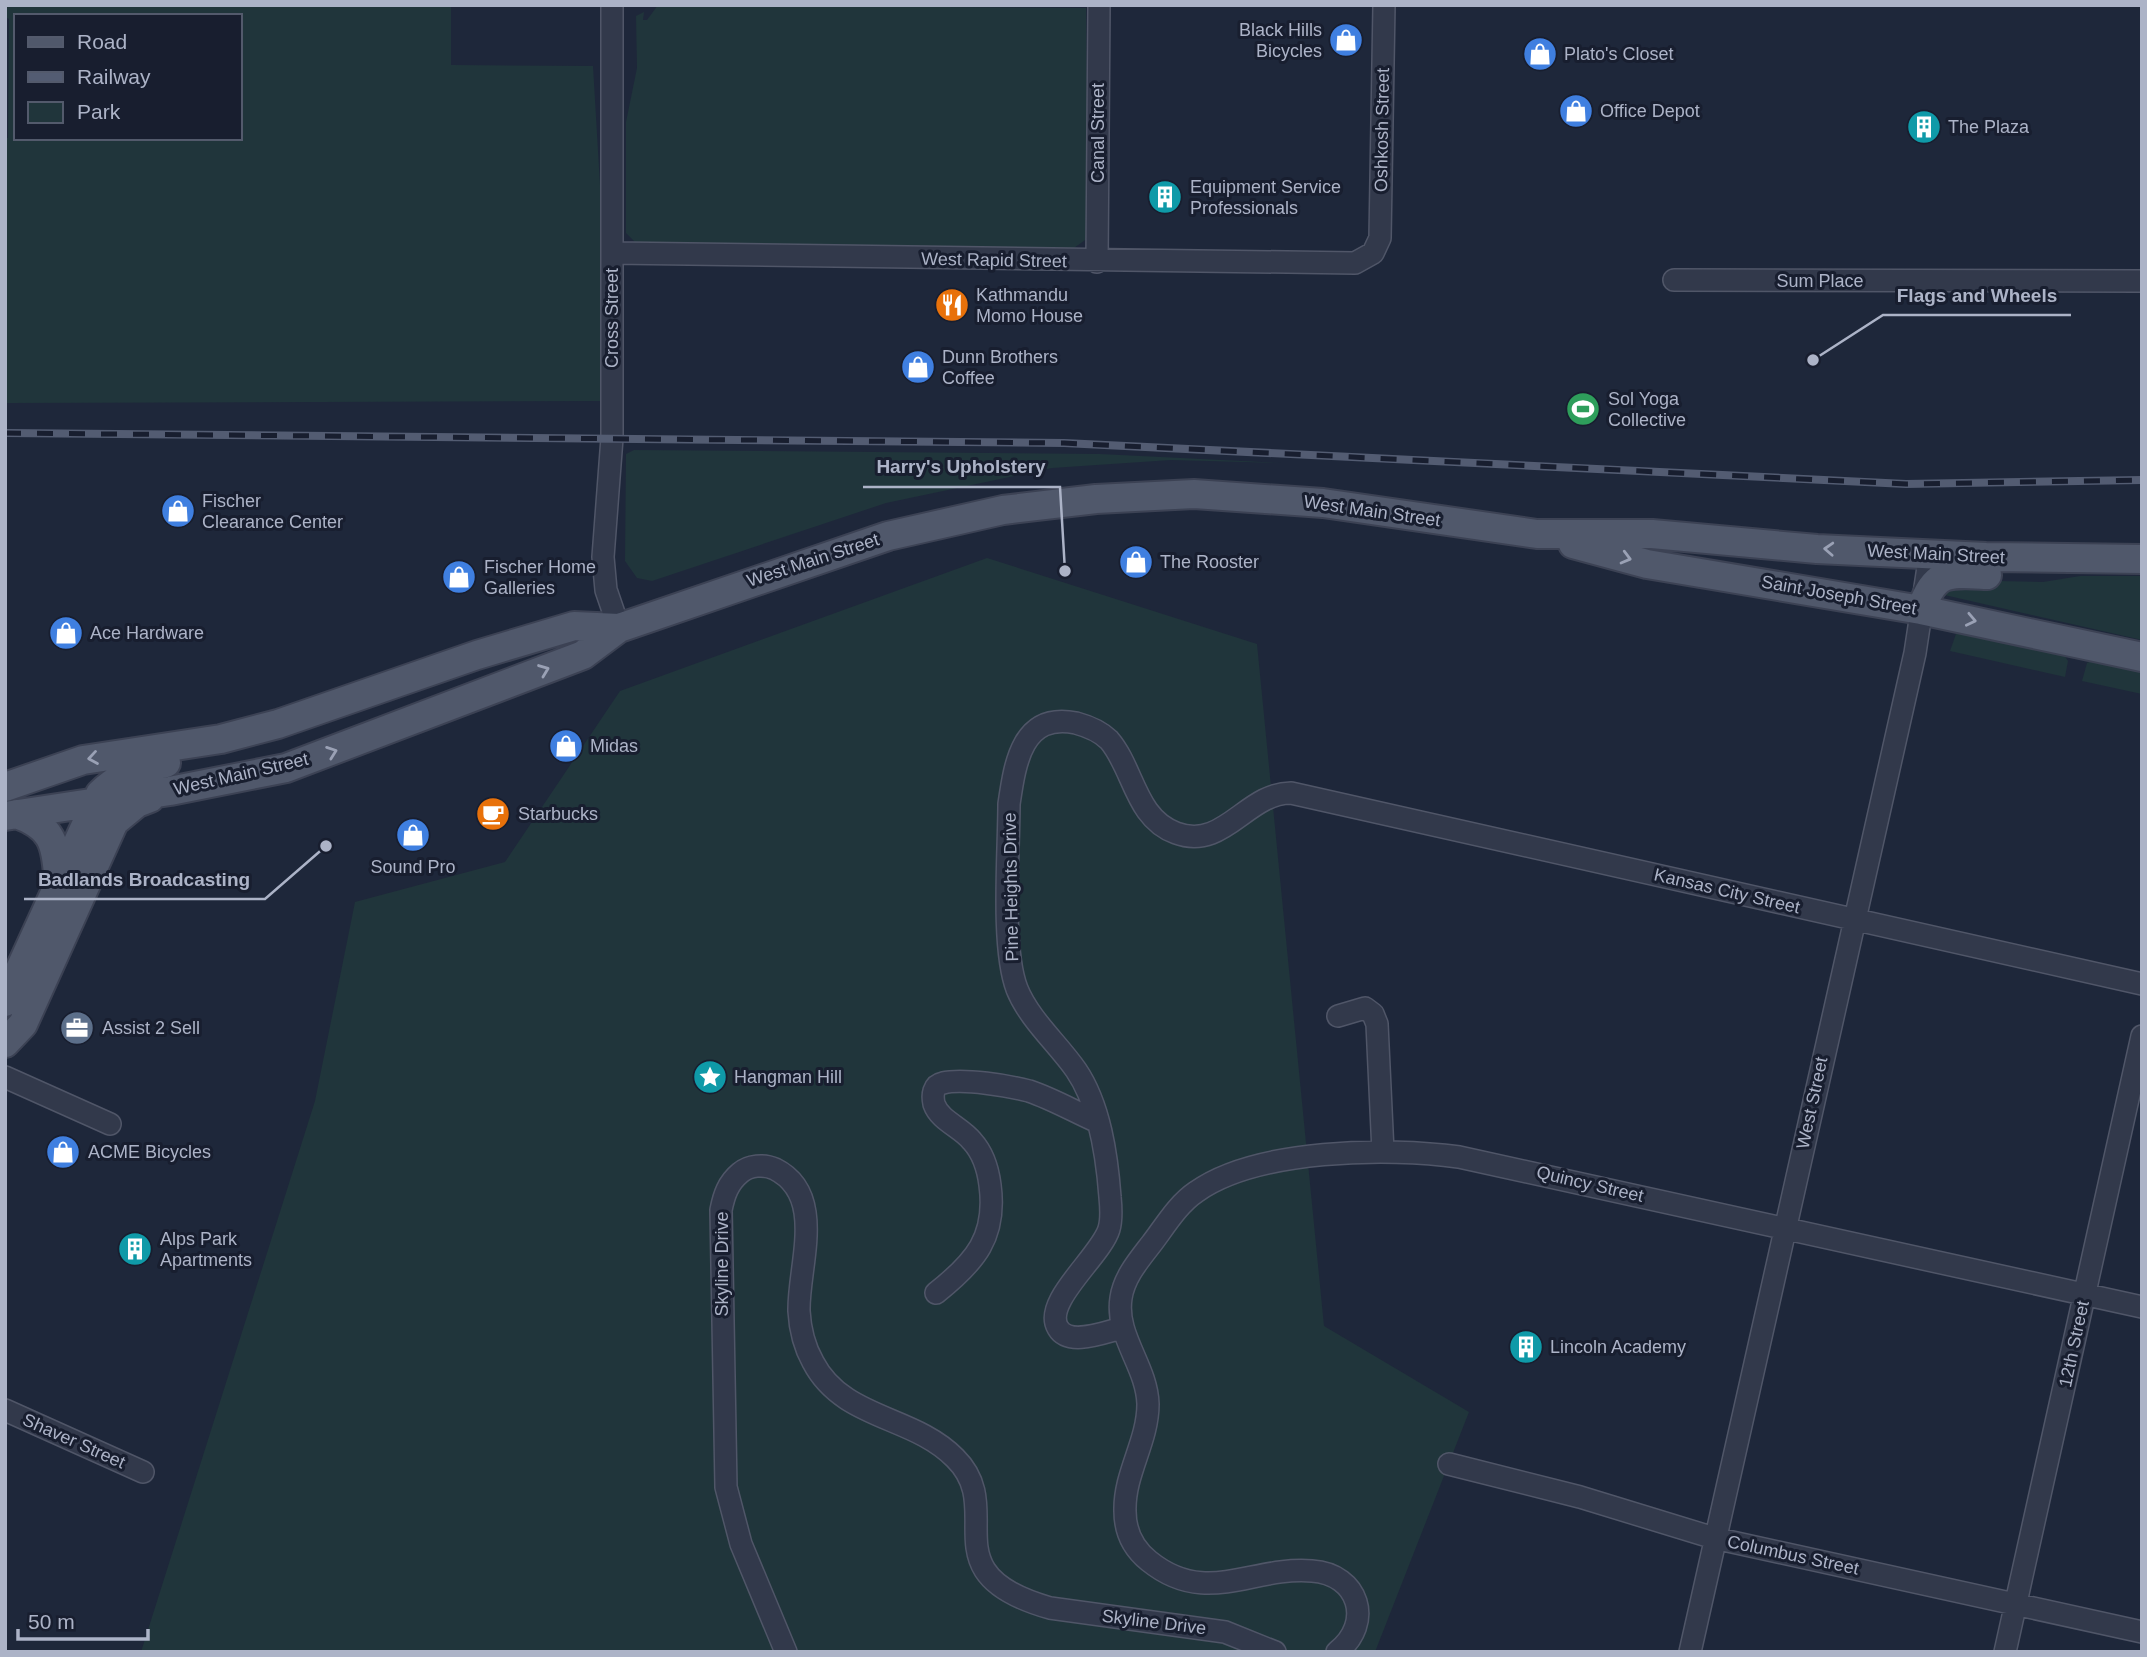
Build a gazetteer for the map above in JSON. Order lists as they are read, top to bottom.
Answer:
{
  "streets": {
    "main road": ["West Main Street", "Saint Joseph Street"],
    "street": [
      "Oshkosh Street",
      "Canal Street",
      "West Rapid Street",
      "Sum Place",
      "Cross Street",
      "Pine Heights Drive",
      "Kansas City Street",
      "West Street",
      "Quincy Street",
      "Skyline Drive",
      "12th Street",
      "Shaver Street",
      "Columbus Street"
    ]
  },
  "crossings": [
    ["Oshkosh Street", "West Rapid Street"],
    ["Canal Street", "West Rapid Street"],
    ["West Rapid Street", "Cross Street"],
    ["Cross Street", "West Main Street"],
    ["West Main Street", "Saint Joseph Street"],
    ["West Main Street", "West Street"],
    ["Saint Joseph Street", "West Street"],
    ["Pine Heights Drive", "Kansas City Street"],
    ["Pine Heights Drive", "Quincy Street"],
    ["Kansas City Street", "West Street"],
    ["West Street", "Quincy Street"],
    ["West Street", "Columbus Street"],
    ["Quincy Street", "12th Street"],
    ["12th Street", "Columbus Street"]
  ],
  "one_way": ["Saint Joseph Street"],
  "places": {
    "shop": [
      "Black Hills Bicycles",
      "Plato's Closet",
      "Office Depot",
      "Dunn Brothers Coffee",
      "Fischer Clearance Center",
      "The Rooster",
      "Fischer Home Galleries",
      "Ace Hardware",
      "Midas",
      "Sound Pro",
      "ACME Bicycles"
    ],
    "building": [
      "The Plaza",
      "Equipment Service Professionals",
      "Alps Park Apartments",
      "Lincoln Academy"
    ],
    "restaurant": ["Kathmandu Momo House"],
    "other": ["Flags and Wheels", "Harry's Upholstery", "Badlands Broadcasting"],
    "sports": ["Sol Yoga Collective"],
    "cafe": ["Starbucks"],
    "office": ["Assist 2 Sell"],
    "place": ["Hangman Hill"]
  },
  "legend": ["Road", "Railway", "Park"],
  "scale_bar": "50 m"
}
